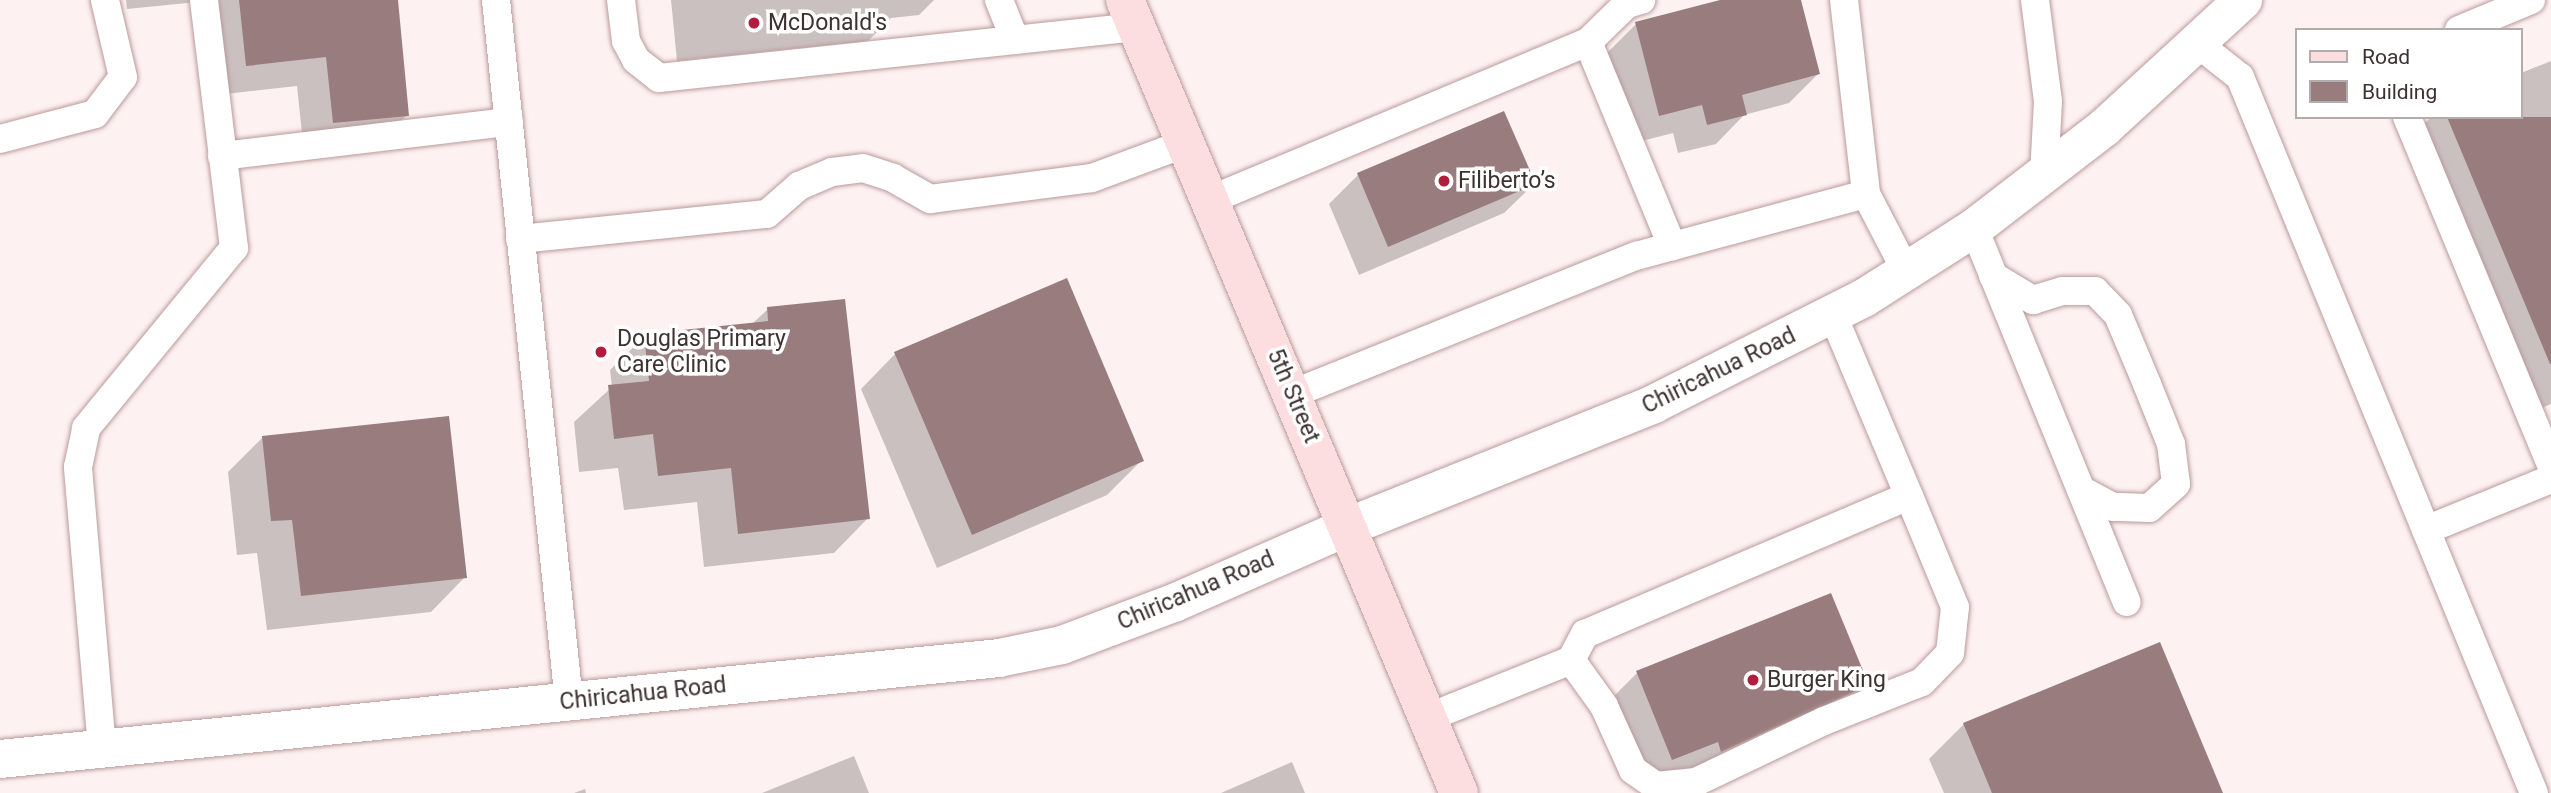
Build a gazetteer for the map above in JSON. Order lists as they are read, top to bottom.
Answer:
{
  "streets": {
    "street": ["Chiricahua Road", "5th Street"]
  },
  "crossings": [
    ["Chiricahua Road", "5th Street"]
  ],
  "places": [
    "McDonald's",
    "Filiberto’s",
    "Douglas Primary Care Clinic",
    "Burger King"
  ],
  "legend": ["Road", "Building"]
}
